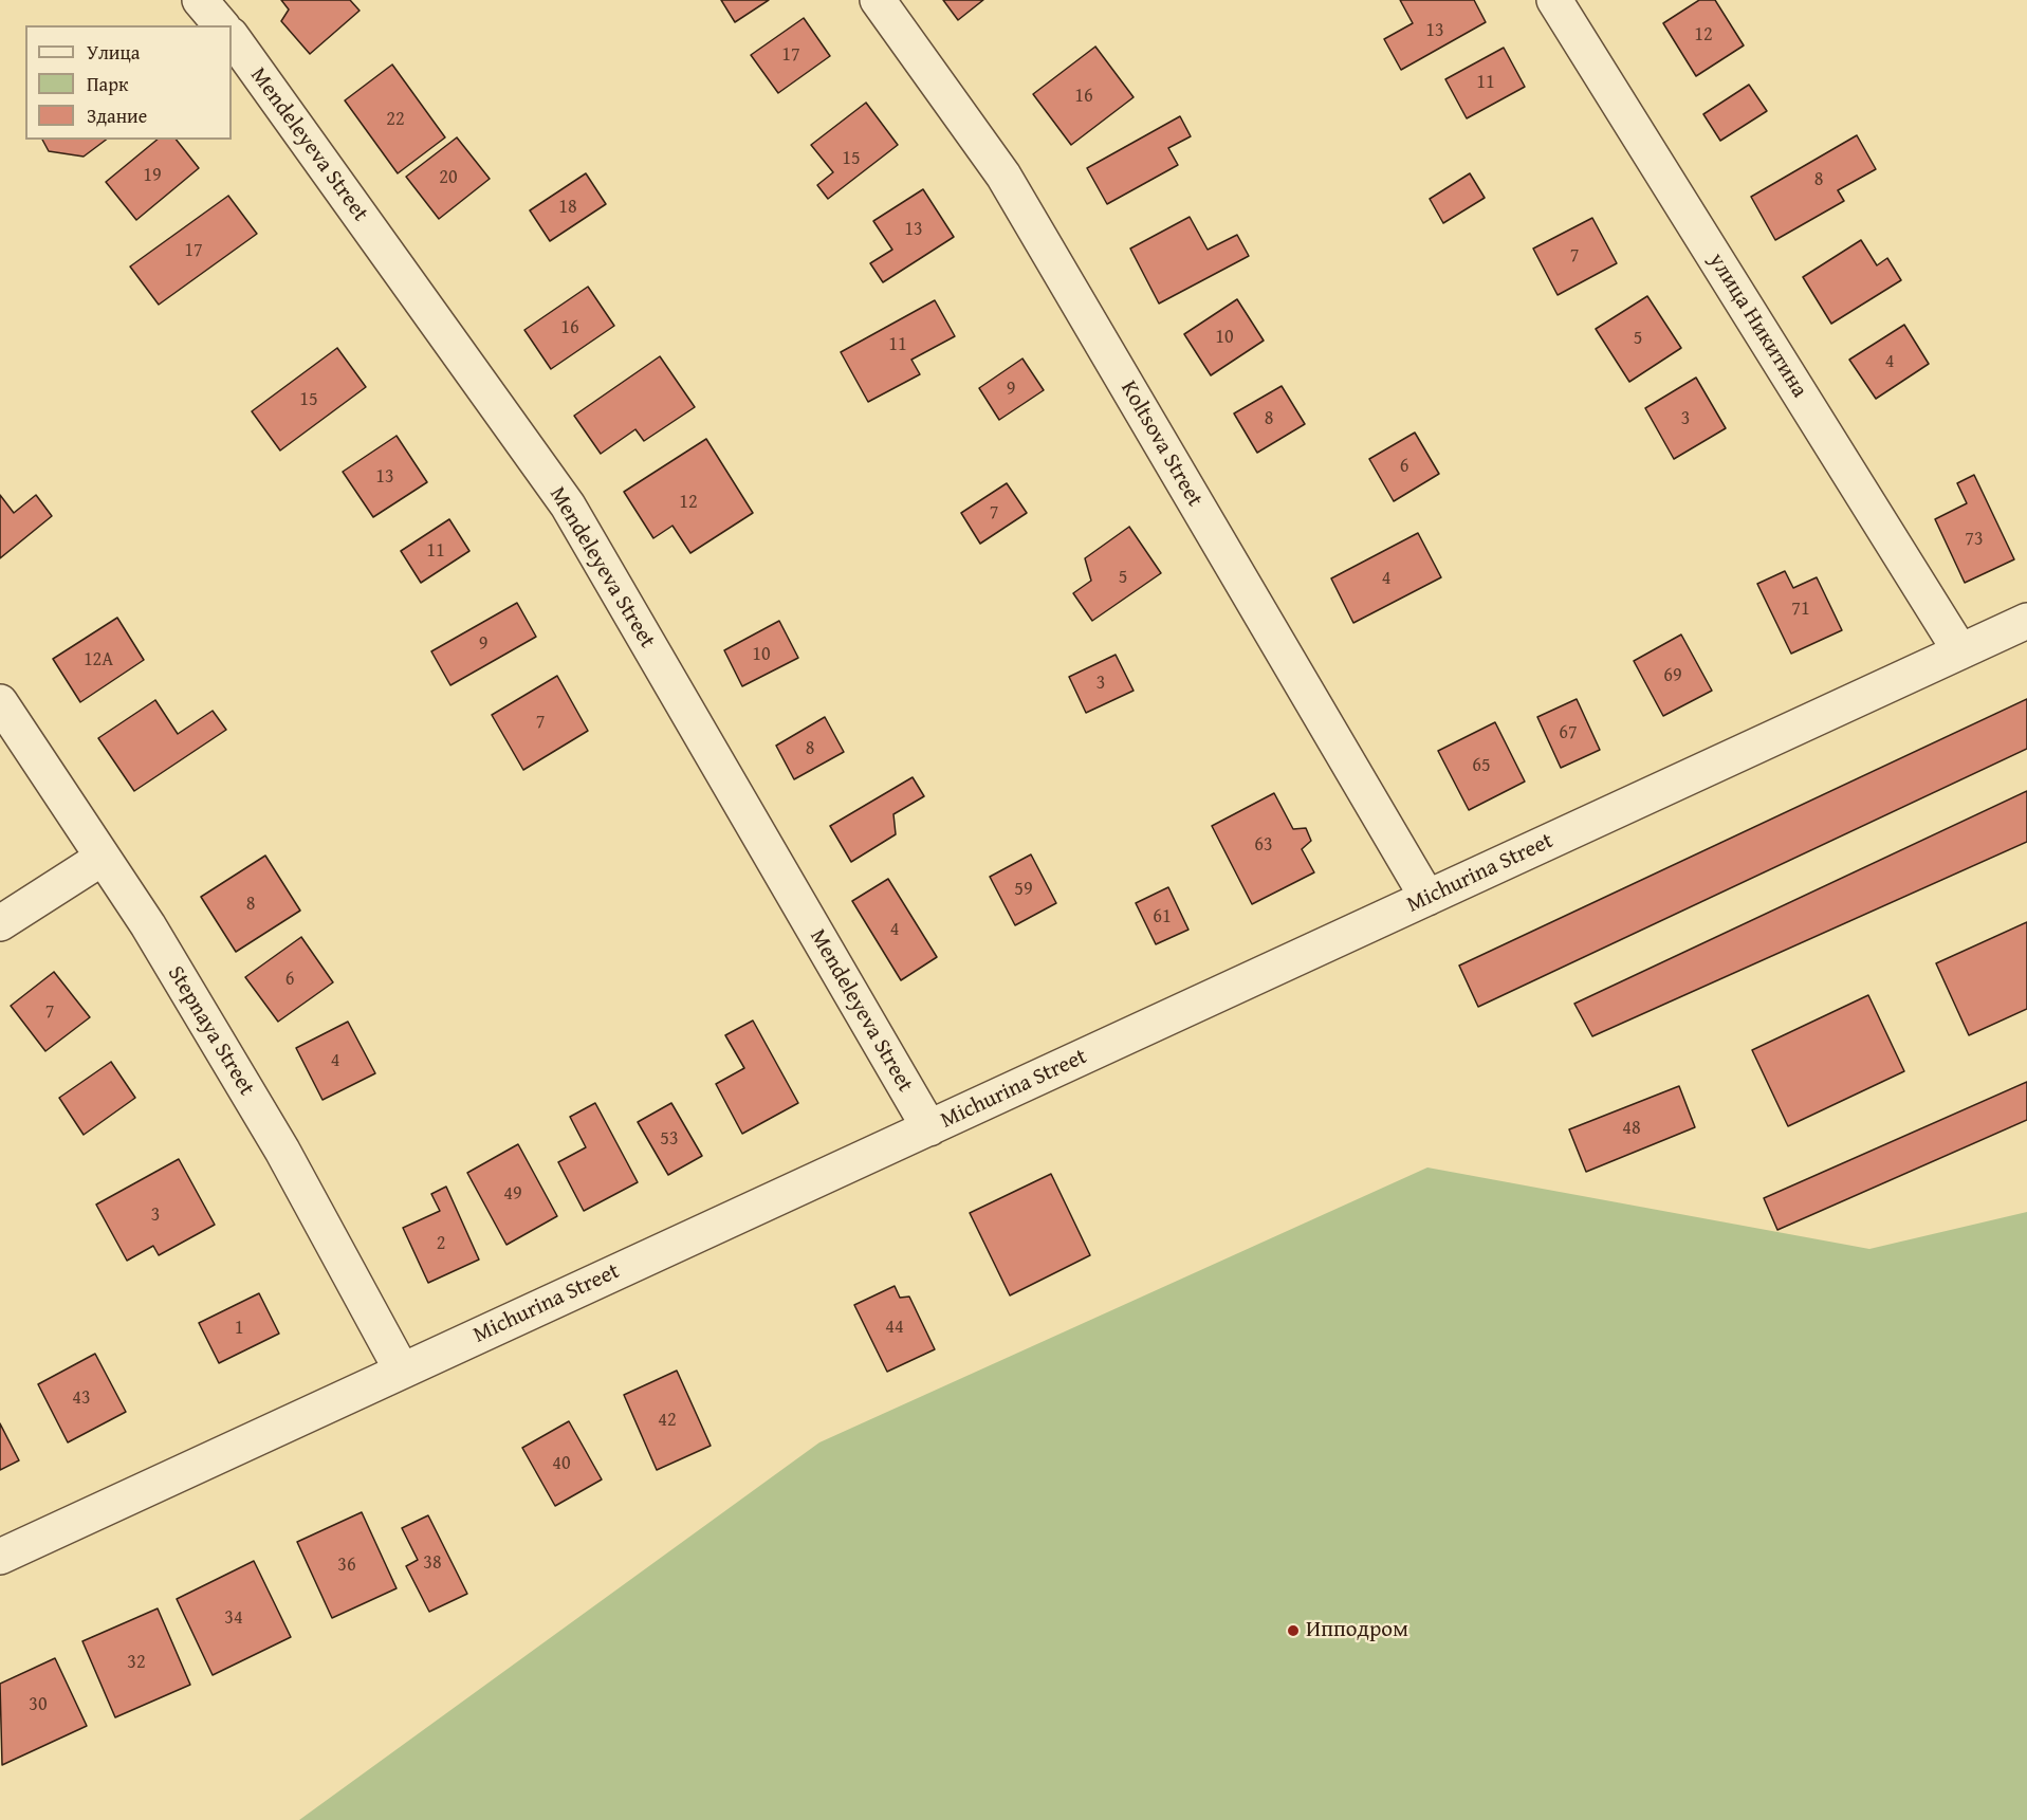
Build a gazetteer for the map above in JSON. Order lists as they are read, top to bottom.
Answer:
{
  "streets": {
    "street": [
      "Mendeleyeva Street",
      "улица Никитина",
      "Koltsova Street",
      "Michurina Street",
      "Stepnaya Street"
    ]
  },
  "crossings": [
    ["Mendeleyeva Street", "Michurina Street"],
    ["улица Никитина", "Michurina Street"],
    ["Koltsova Street", "Michurina Street"],
    ["Michurina Street", "Stepnaya Street"]
  ],
  "places": ["Ипподром"],
  "house_numbers": [
    "13",
    "12",
    "17",
    "11",
    "16",
    "22",
    "15",
    "19",
    "20",
    "8",
    "18",
    "13",
    "17",
    "7",
    "16",
    "10",
    "5",
    "11",
    "4",
    "9",
    "15",
    "8",
    "3",
    "6",
    "13",
    "12",
    "7",
    "73",
    "11",
    "5",
    "4",
    "71",
    "9",
    "10",
    "12А",
    "69",
    "3",
    "7",
    "67",
    "8",
    "65",
    "63",
    "59",
    "8",
    "61",
    "4",
    "6",
    "7",
    "4",
    "48",
    "53",
    "49",
    "3",
    "2",
    "44",
    "1",
    "43",
    "42",
    "40",
    "38",
    "36",
    "34",
    "32",
    "30"
  ],
  "legend": ["Улица", "Парк", "Здание"]
}
